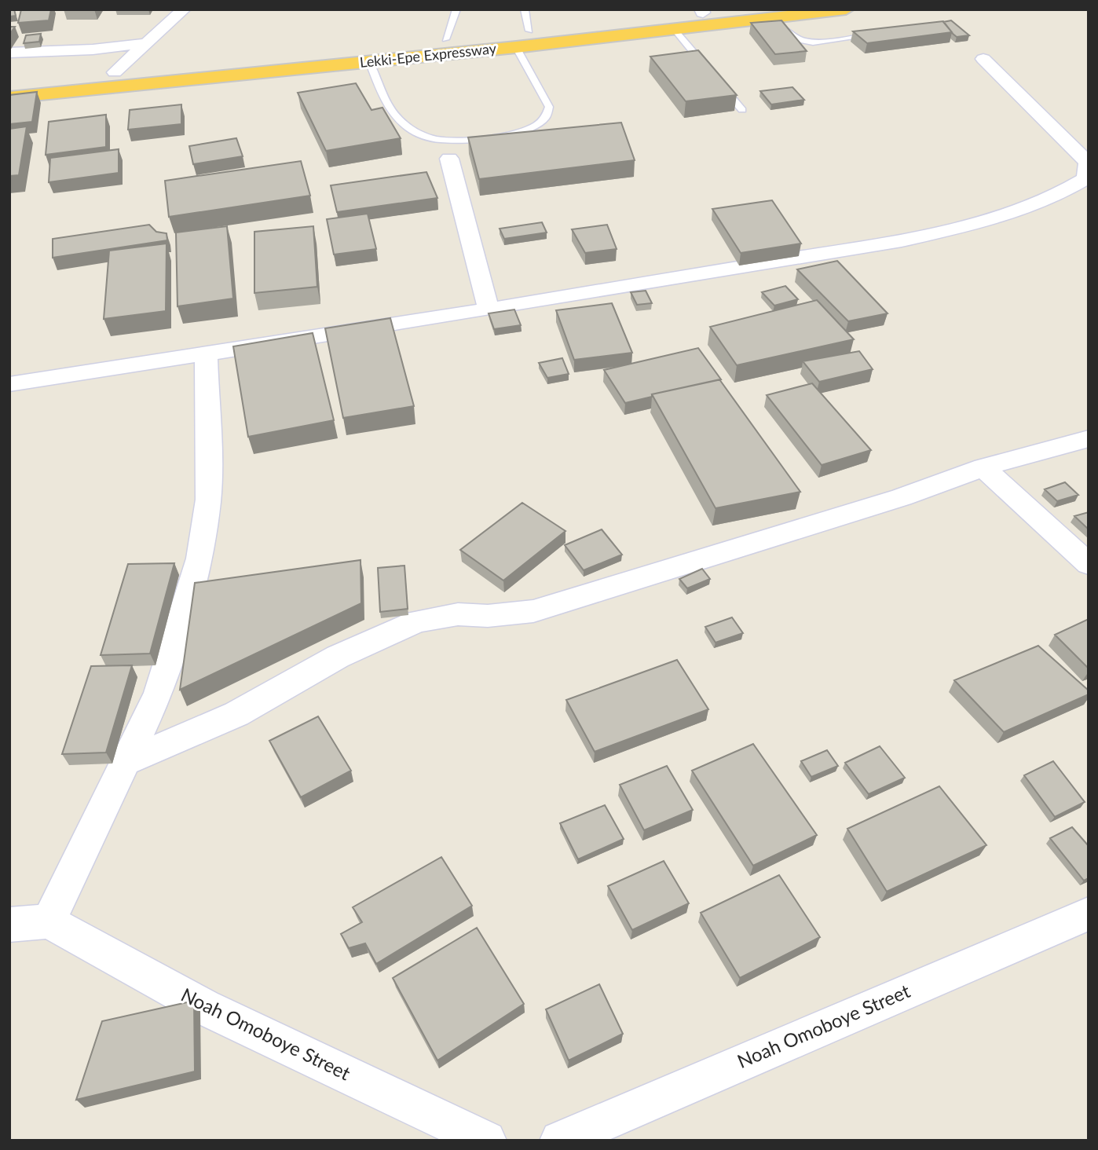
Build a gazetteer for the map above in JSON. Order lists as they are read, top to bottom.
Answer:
{
  "streets": {
    "highway": ["Lekki-Epe Expressway"],
    "street": ["Noah Omoboye Street"]
  }
}
